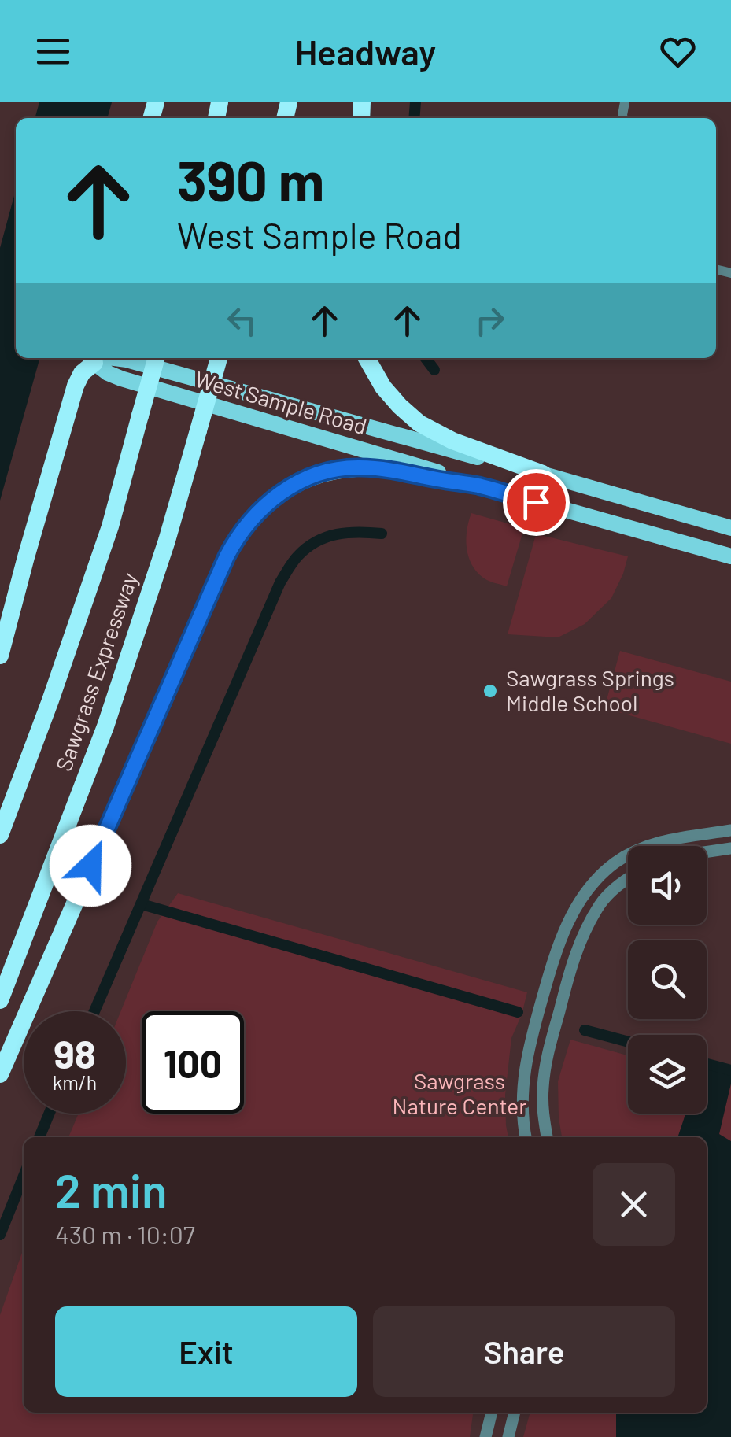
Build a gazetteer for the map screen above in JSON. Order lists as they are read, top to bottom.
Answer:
{
  "streets": {
    "highway": ["Sawgrass Expressway"],
    "main road": ["West Sample Road"]
  },
  "parks": ["Sawgrass Nature Center"],
  "places": ["Sawgrass Springs Middle School"],
  "page": {
    "header": "Headway",
    "turn": ["390 m", "West Sample Road"],
    "speed": "98 km/h",
    "limit": "100",
    "heading": ["2 min", "430 m · 10:07"],
    "buttons": ["Exit", "Share"]
  }
}
